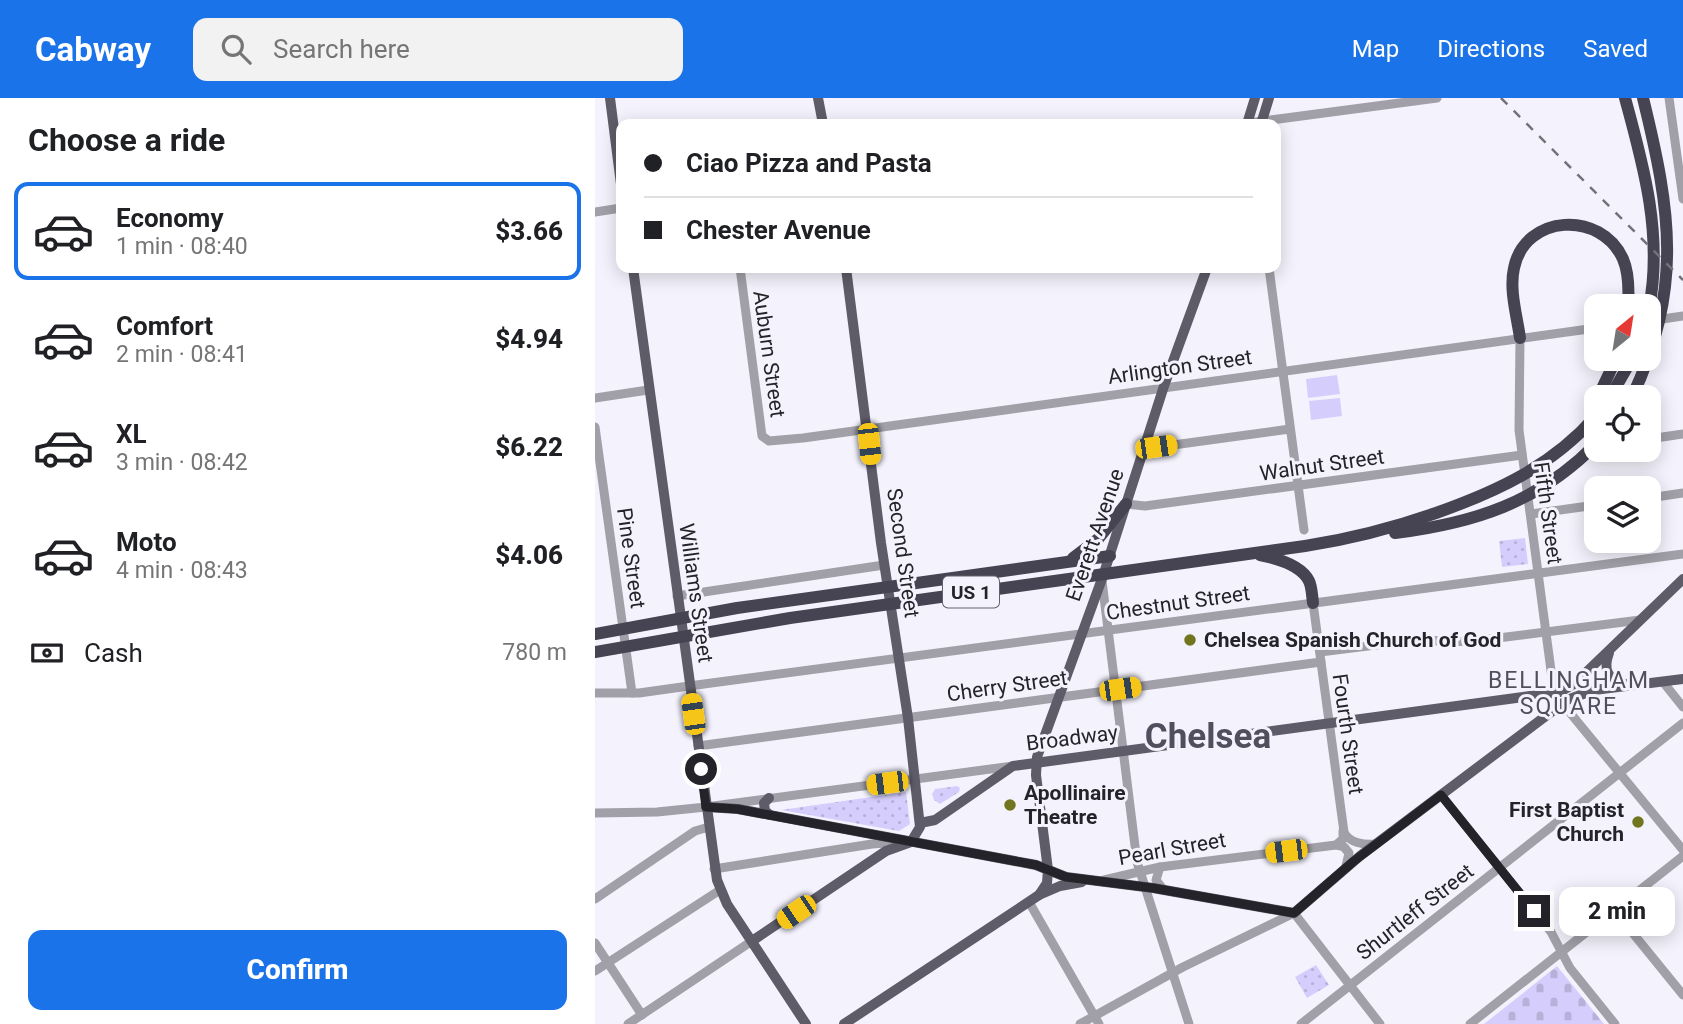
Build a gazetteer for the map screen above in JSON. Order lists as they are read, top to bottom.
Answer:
{
  "streets": {
    "highway": ["US 1"],
    "main road": [
      "Everett Avenue",
      "Second Street",
      "Williams Street",
      "Broadway",
      "Pearl Street"
    ],
    "street": [
      "Auburn Street",
      "Arlington Street",
      "Walnut Street",
      "Fifth Street",
      "Pine Street",
      "Chestnut Street",
      "Cherry Street",
      "Fourth Street",
      "Shurtleff Street"
    ]
  },
  "crossings": [
    ["Auburn Street", "Arlington Street"],
    ["Arlington Street", "Fifth Street"],
    ["Arlington Street", "Everett Avenue"],
    ["Arlington Street", "Second Street"],
    ["Walnut Street", "Fifth Street"],
    ["Walnut Street", "Everett Avenue"],
    ["Fifth Street", "Chestnut Street"],
    ["Fifth Street", "Cherry Street"],
    ["Fifth Street", "Broadway"],
    ["Everett Avenue", "Chestnut Street"],
    ["Everett Avenue", "Cherry Street"],
    ["Everett Avenue", "Broadway"],
    ["Second Street", "Chestnut Street"],
    ["Second Street", "Cherry Street"],
    ["Second Street", "Broadway"],
    ["Pine Street", "Chestnut Street"],
    ["Williams Street", "Chestnut Street"],
    ["Williams Street", "Cherry Street"],
    ["Williams Street", "Broadway"],
    ["Chestnut Street", "Fourth Street"],
    ["Cherry Street", "Fourth Street"],
    ["Fourth Street", "Broadway"]
  ],
  "districts": ["BELLINGHAM SQUARE", "Chelsea"],
  "places": ["Chelsea Spanish Church of God", "Apollinaire Theatre", "First Baptist Church"],
  "north": "top right",
  "page": {
    "header": "Cabway",
    "search": "Search here",
    "nav": ["Map", "Directions", "Saved"],
    "heading": "Choose a ride",
    "banner": ["Ciao Pizza and Pasta", "Chester Avenue"],
    "list": [
      {
        "name": "Economy",
        "note": "1 min · 08:40",
        "value": "$3.66"
      },
      {
        "name": "Comfort",
        "note": "2 min · 08:41",
        "value": "$4.94"
      },
      {
        "name": "XL",
        "note": "3 min · 08:42",
        "value": "$6.22"
      },
      {
        "name": "Moto",
        "note": "4 min · 08:43",
        "value": "$4.06"
      }
    ],
    "pay": ["Cash", "780 m"],
    "bubble": "2 min",
    "buttons": "Confirm"
  }
}
